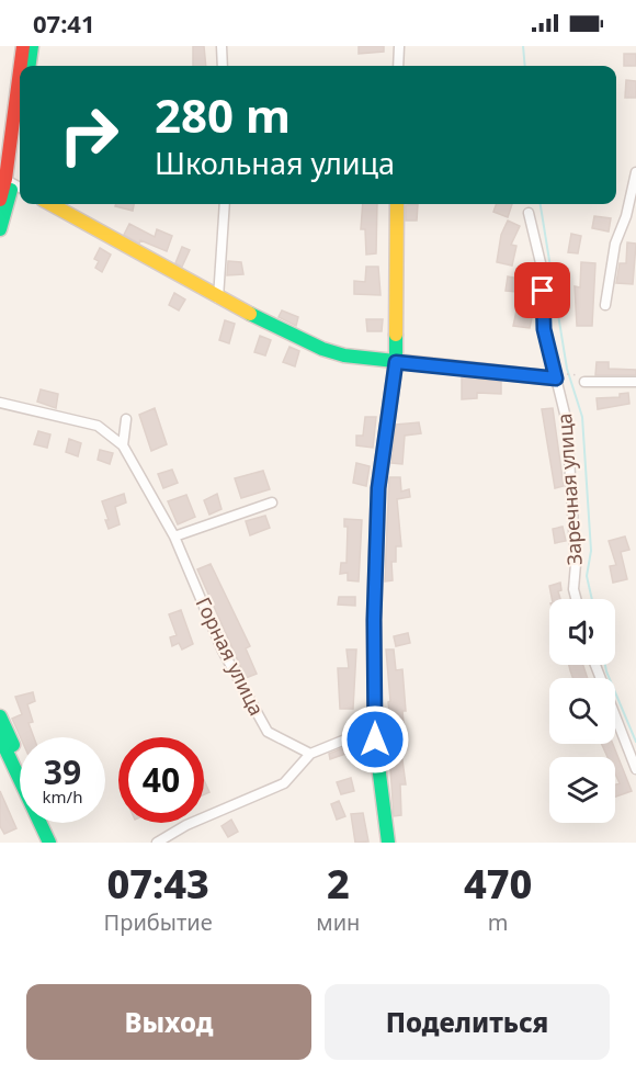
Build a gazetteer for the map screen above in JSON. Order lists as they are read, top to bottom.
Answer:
{
  "streets": {
    "street": ["Заречная улица", "Горная улица"]
  },
  "page": {
    "status": "07:41",
    "turn": ["280 m", "Школьная улица"],
    "speed": "39 km/h",
    "limit": "40",
    "eta": [
      "07:43",
      "Прибытие",
      "2",
      "мин",
      "470",
      "m"
    ],
    "buttons": ["Выход", "Поделиться"]
  }
}
